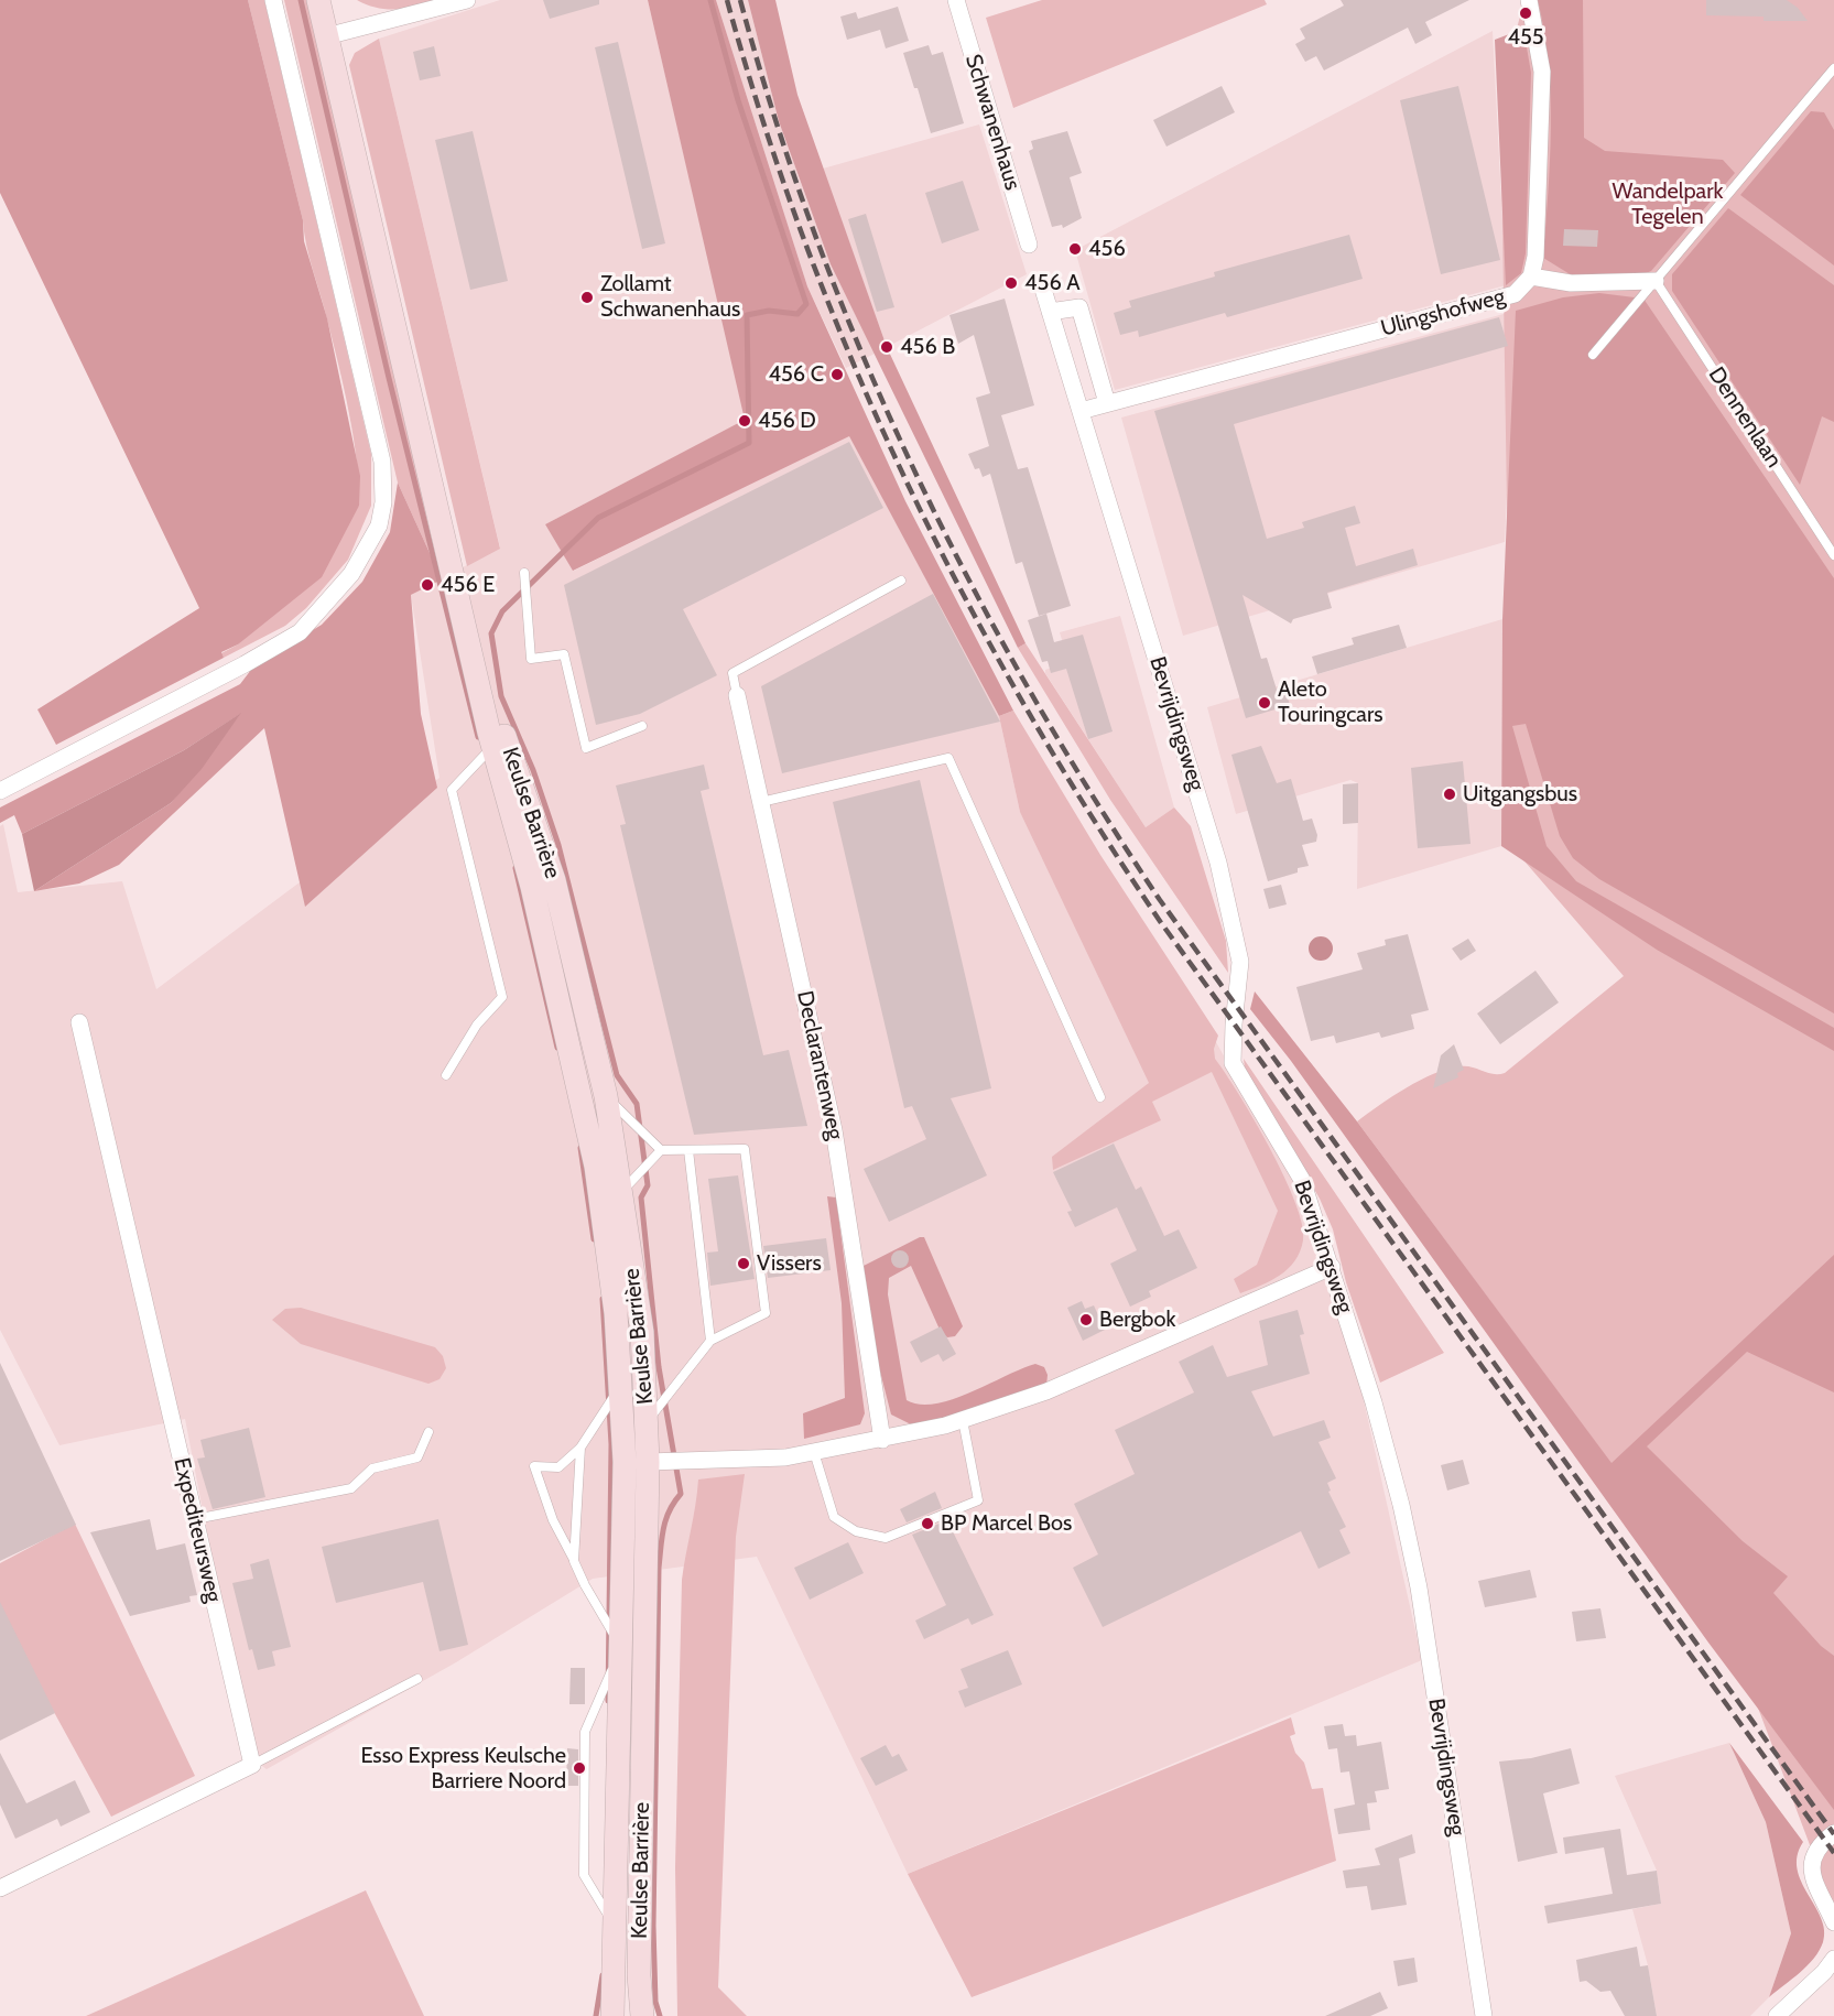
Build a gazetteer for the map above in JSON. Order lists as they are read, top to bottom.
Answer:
{
  "streets": {
    "main road": ["Keulse Barrière"],
    "street": [
      "Schwanenhaus",
      "Ulingshofweg",
      "Bevrijdingsweg",
      "Declarantenweg",
      "Expediteursweg"
    ],
    "lane": ["Dennenlaan"]
  },
  "crossings": [
    ["Ulingshofweg", "Bevrijdingsweg"]
  ],
  "parks": ["Wandelpark Tegelen"],
  "places": [
    "455",
    "456",
    "456 A",
    "Zollamt Schwanenhaus",
    "456 B",
    "456 C",
    "456 D",
    "456 E",
    "Aleto Touringcars",
    "Uitgangsbus",
    "Vissers",
    "Bergbok",
    "BP Marcel Bos",
    "Esso Express Keulsche Barriere Noord"
  ]
}
